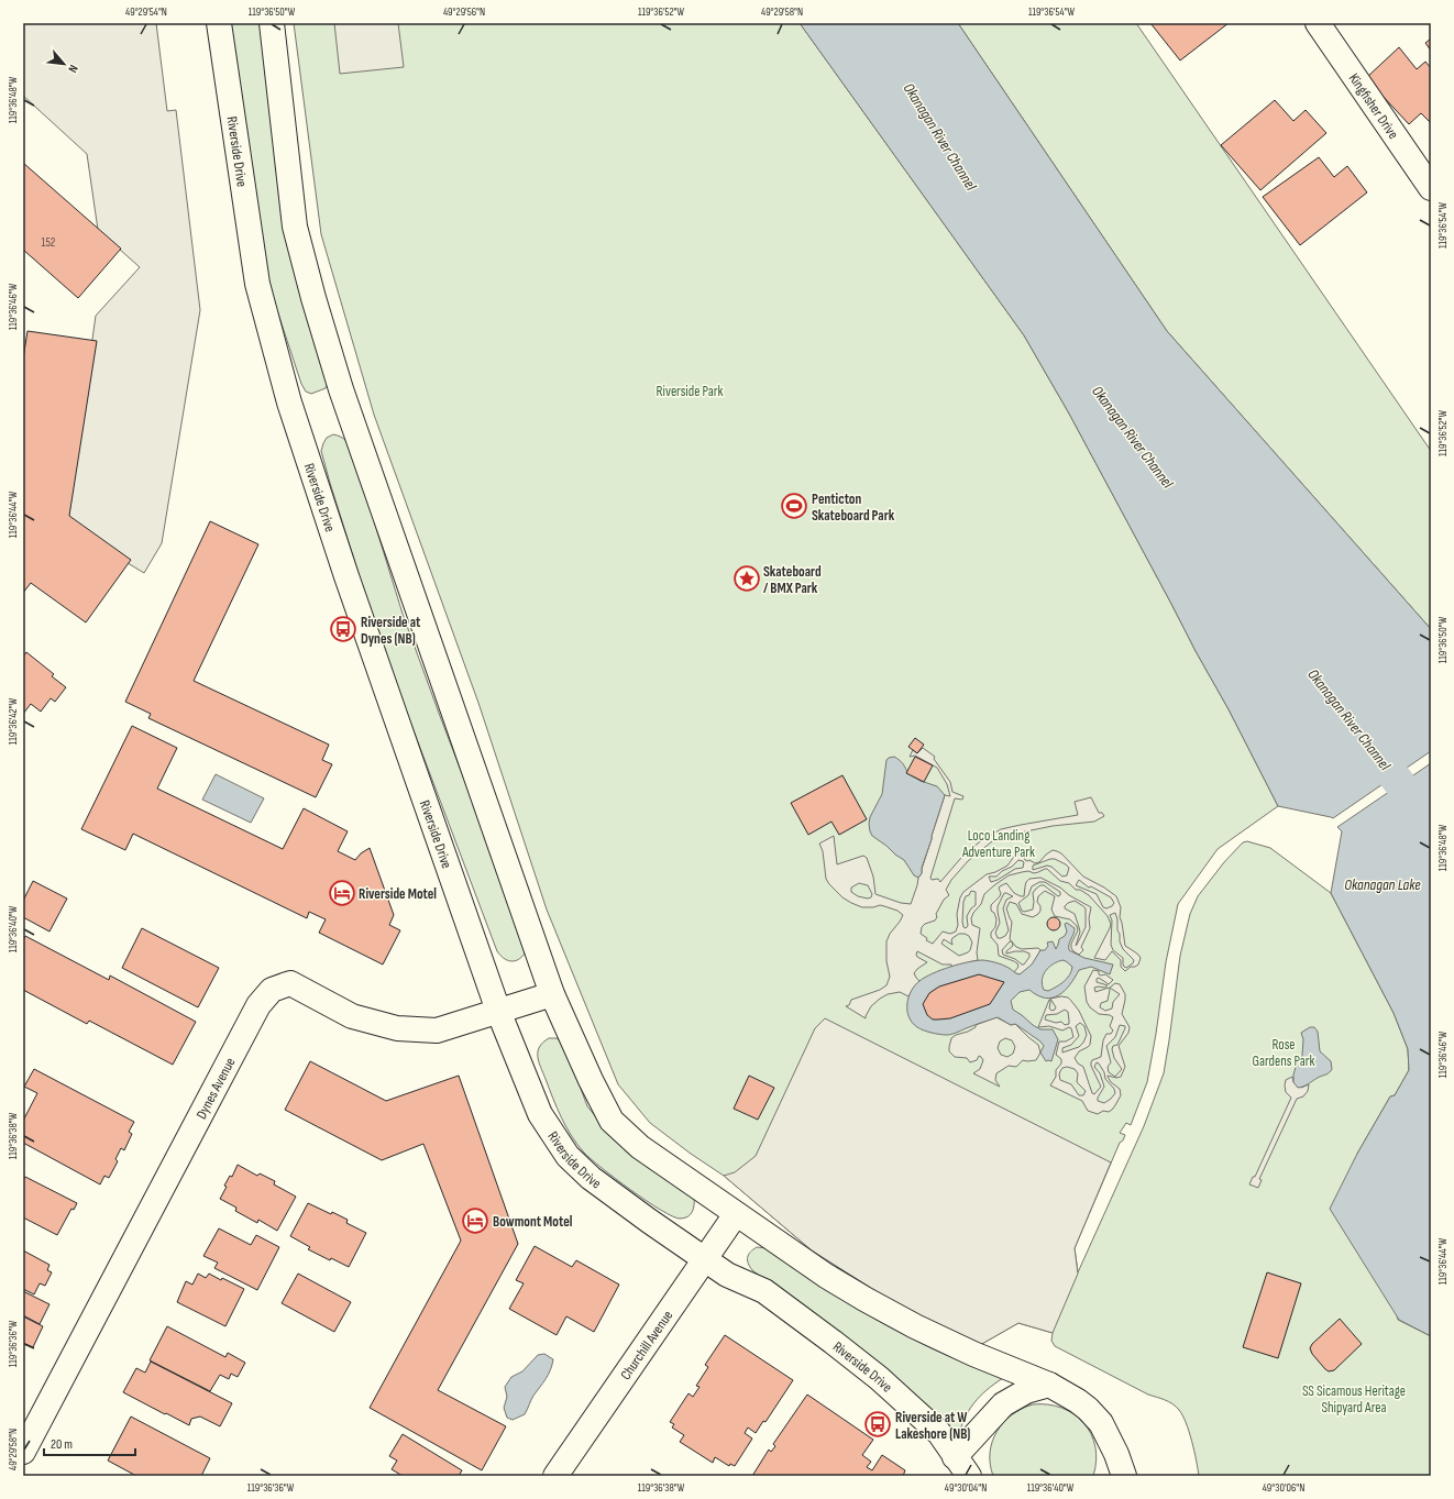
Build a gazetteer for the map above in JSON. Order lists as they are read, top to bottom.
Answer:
{
  "streets": {
    "street": [
      "Kingfisher Drive",
      "Riverside Drive",
      "Dynes Avenue",
      "Churchill Avenue"
    ]
  },
  "crossings": [
    ["Riverside Drive", "Dynes Avenue"],
    ["Riverside Drive", "Churchill Avenue"]
  ],
  "water": ["Okanagan River Channel", "Okanagan Lake"],
  "parks": [
    "Riverside Park",
    "Loco Landing Adventure Park",
    "Rose Gardens Park",
    "SS Sicamous Heritage Shipyard Area"
  ],
  "places": {
    "sports": ["Penticton Skateboard Park"],
    "place": ["Skateboard / BMX Park"],
    "bus stop": ["Riverside at Dynes (NB)", "Riverside at W Lakeshore (NB)"],
    "hotel": ["Riverside Motel", "Bowmont Motel"]
  },
  "house_numbers": ["152"],
  "scale_bar": "20 m",
  "north": "bottom right",
  "coordinates": [
    "49°29'54\"N",
    "119°36'50\"W",
    "49°29'56\"N",
    "119°36'52\"W",
    "49°29'58\"N",
    "119°36'54\"W",
    "119°36'48\"W",
    "119°36'46\"W",
    "119°36'44\"W",
    "119°36'42\"W",
    "119°36'40\"W",
    "119°36'38\"W",
    "119°36'36\"W",
    "49°30'04\"N",
    "49°30'06\"N"
  ]
}
